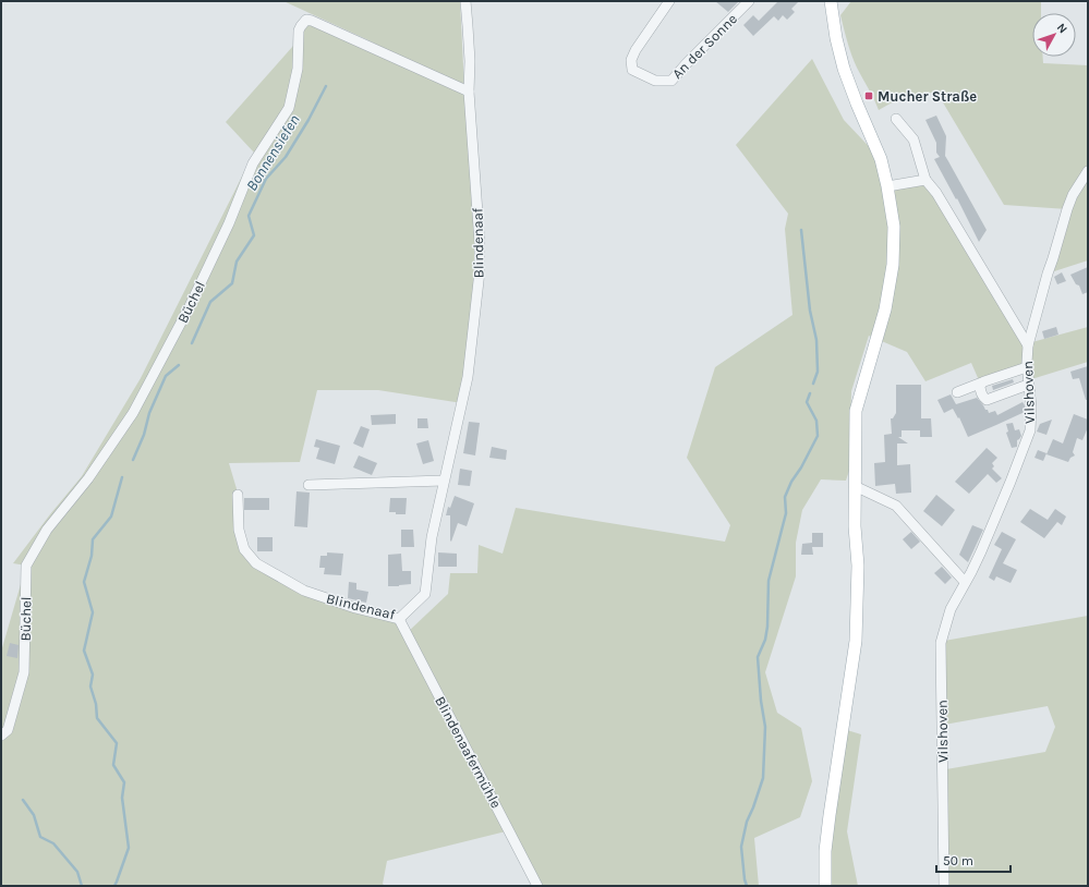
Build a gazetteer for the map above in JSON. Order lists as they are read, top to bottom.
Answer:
{
  "streets": {
    "street": [
      "An der Sonne",
      "Blindenaaf",
      "Büchel",
      "Vilshoven",
      "Blindenaafermühle"
    ]
  },
  "crossings": [
    ["Blindenaaf", "Büchel"],
    ["Blindenaaf", "Blindenaafermühle"]
  ],
  "water": ["Bonnensiefen"],
  "places": {
    "transit": ["Mucher Straße"]
  },
  "scale_bar": "50 m",
  "north": "top right"
}
